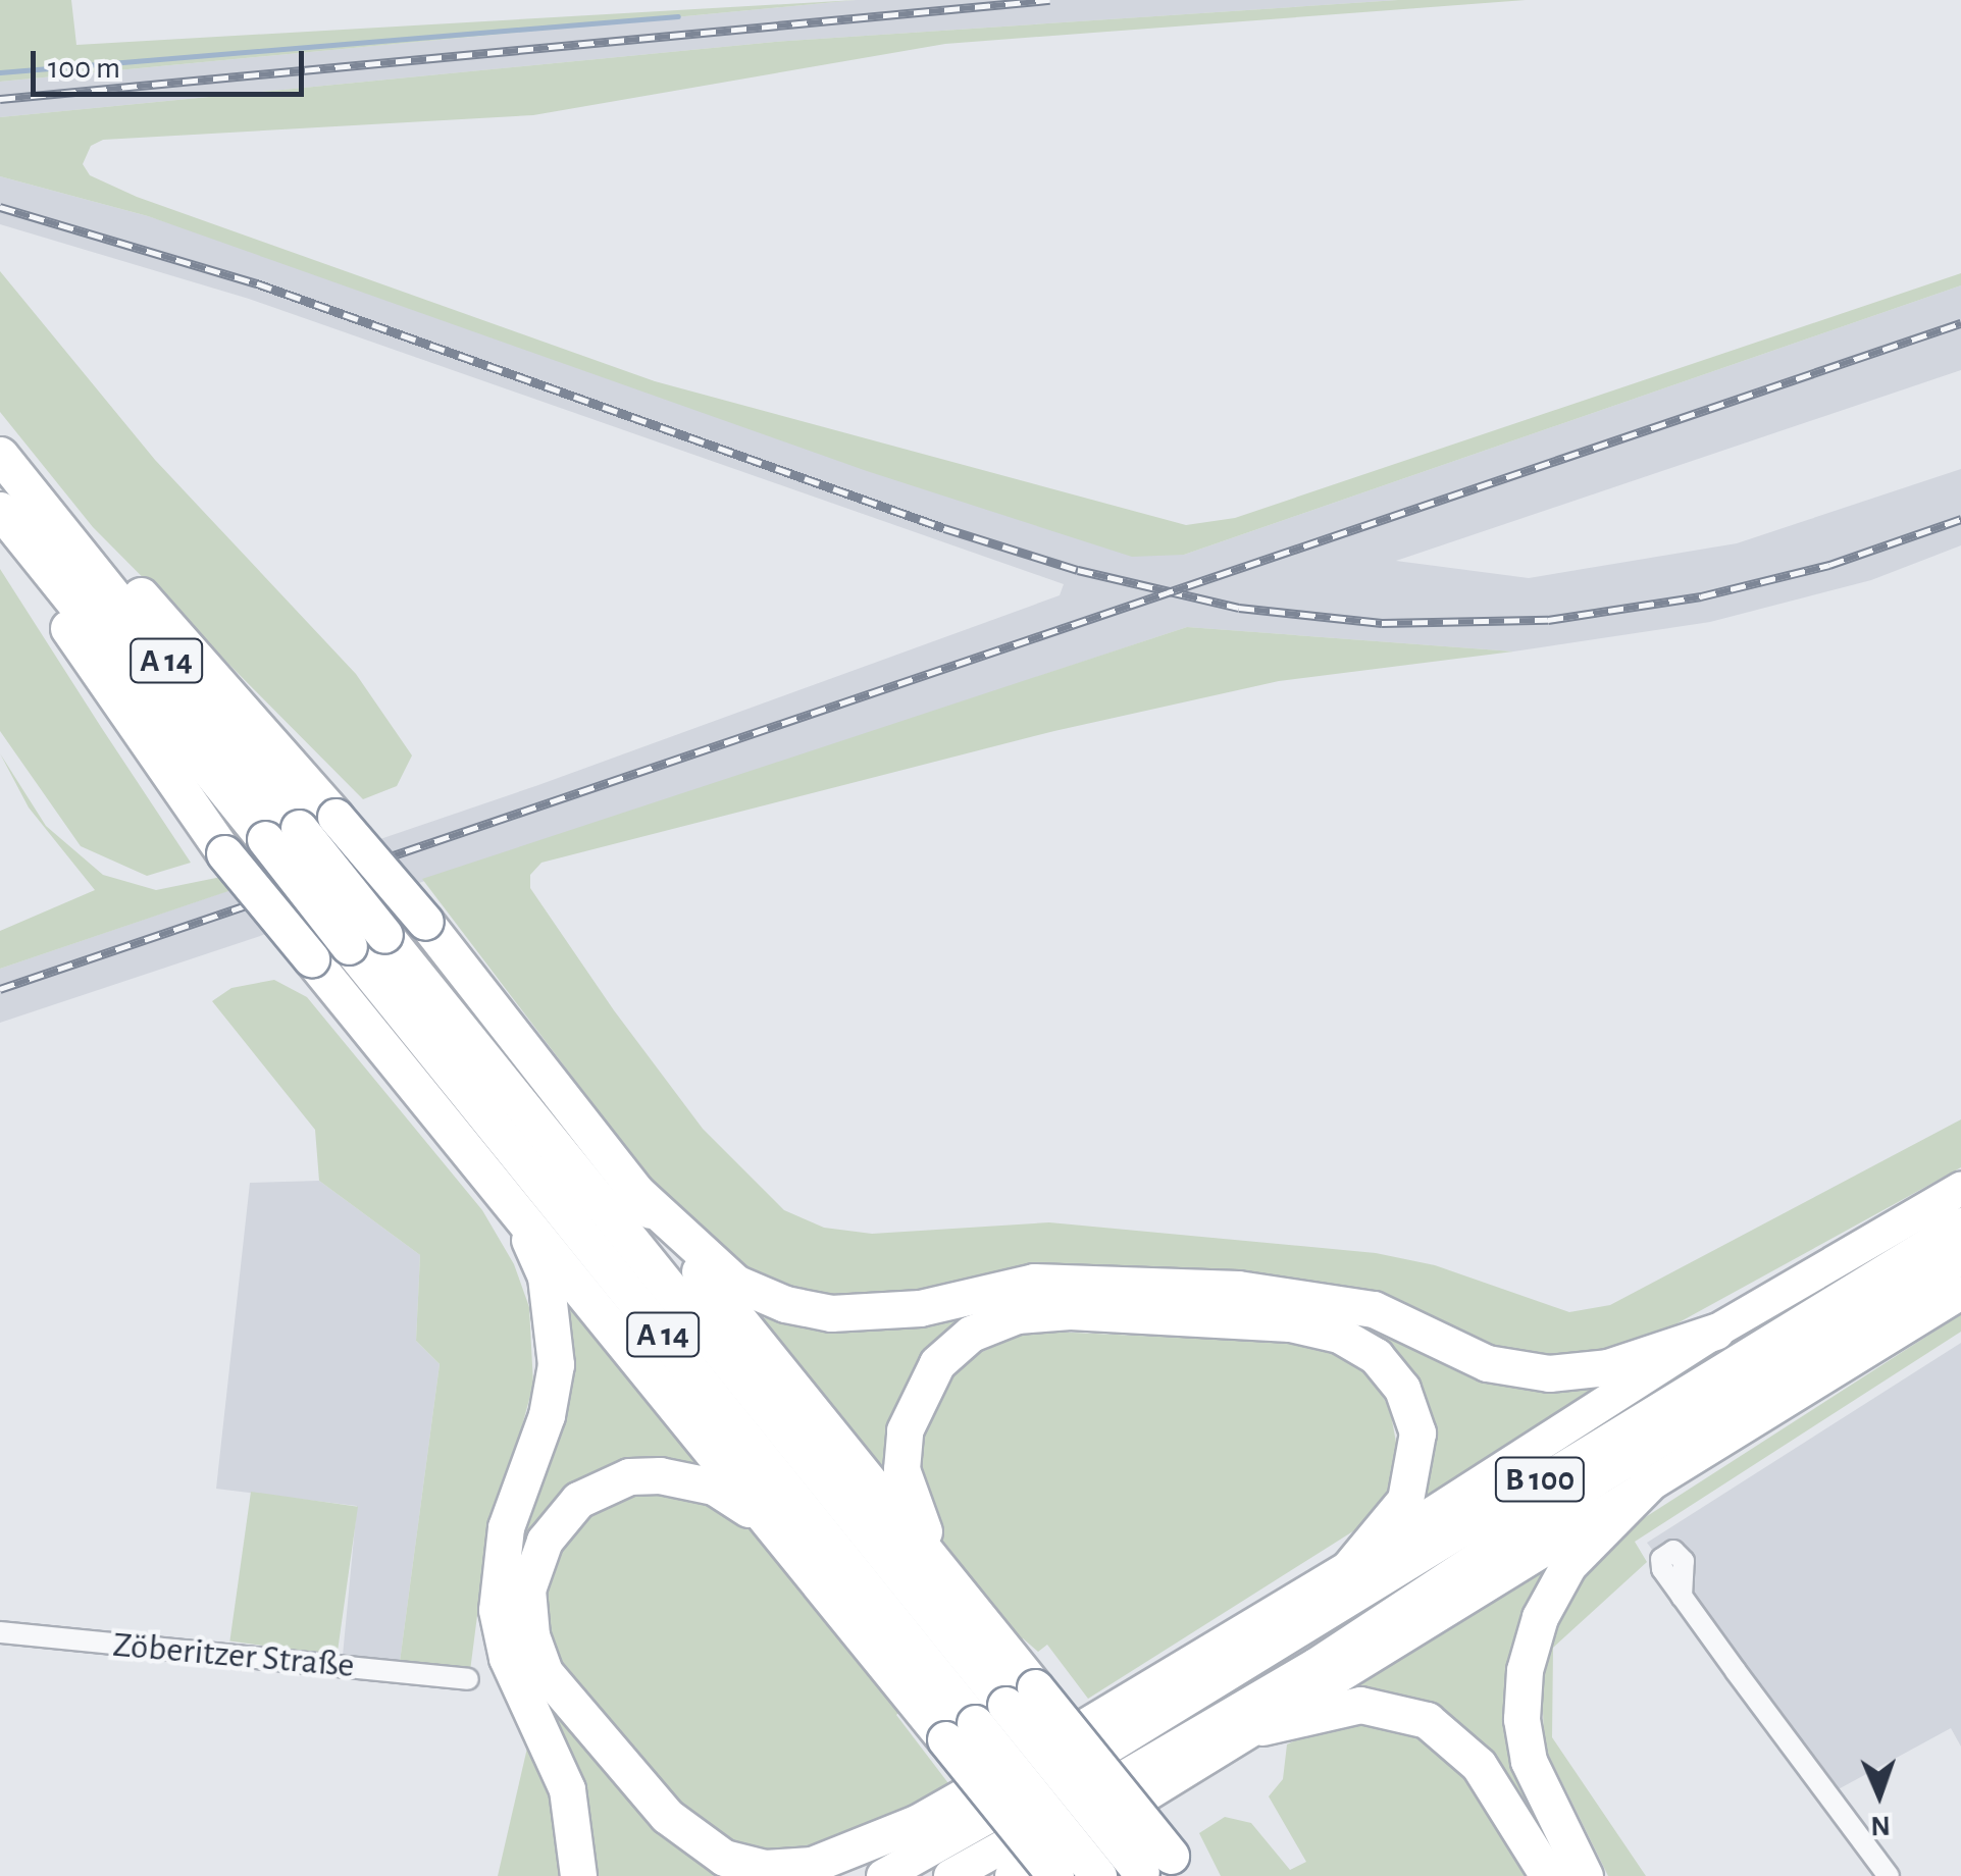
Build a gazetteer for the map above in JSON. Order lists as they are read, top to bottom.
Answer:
{
  "streets": {
    "highway": ["A 14", "B 100"],
    "street": ["Zöberitzer Straße"]
  },
  "scale_bar": "100 m",
  "north": "bottom"
}
